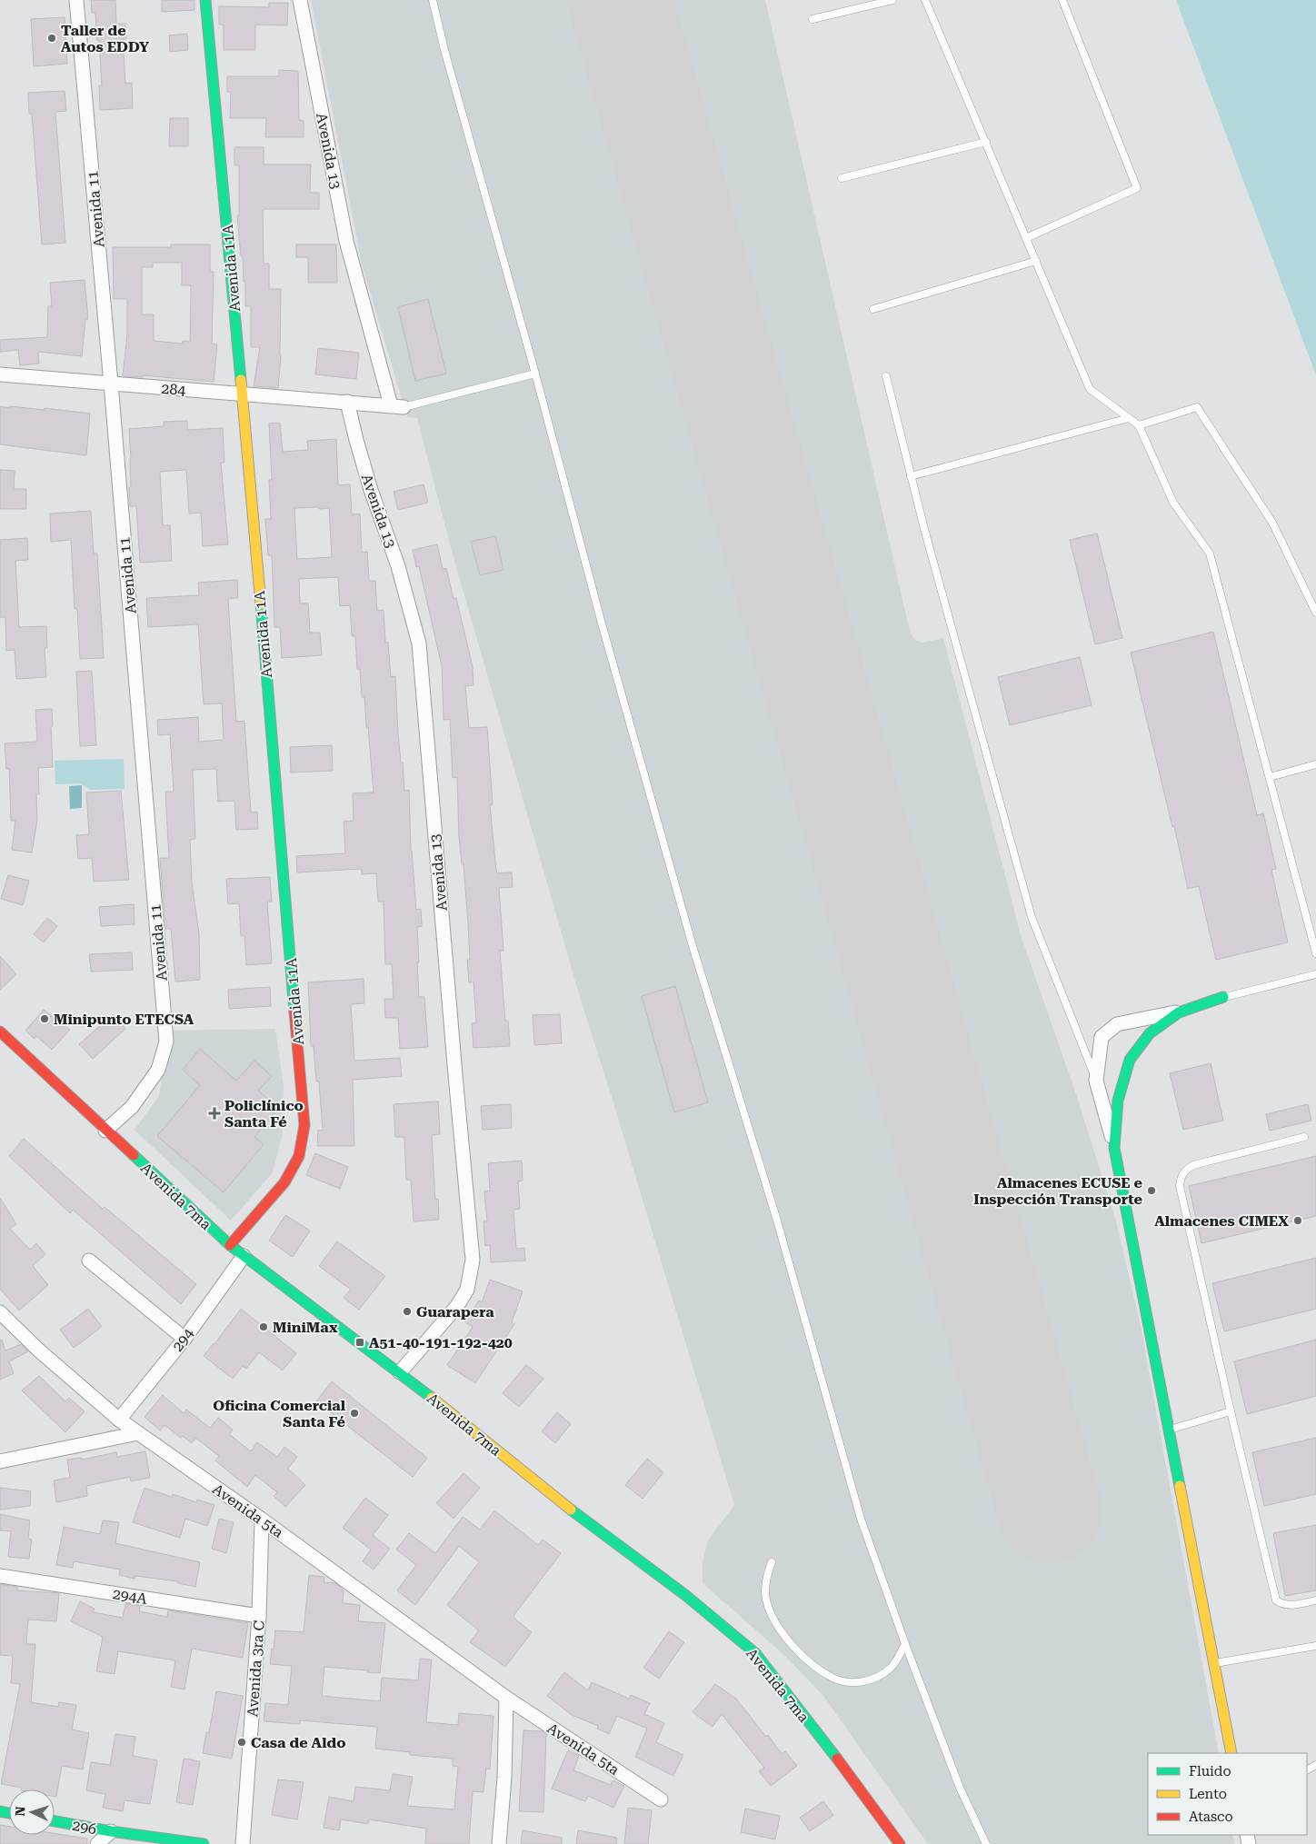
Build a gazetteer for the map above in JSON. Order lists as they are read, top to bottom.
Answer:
{
  "streets": {
    "main road": ["Avenida 11A", "Avenida 7ma", "296"],
    "street": [
      "Avenida 13",
      "Avenida 11",
      "284",
      "294",
      "Avenida 5ta",
      "294A",
      "Avenida 3ra C"
    ]
  },
  "crossings": [
    ["Avenida 13", "284"],
    ["Avenida 13", "Avenida 7ma"],
    ["Avenida 11", "284"],
    ["Avenida 11", "Avenida 7ma"],
    ["Avenida 11A", "284"],
    ["Avenida 11A", "Avenida 7ma"],
    ["Avenida 7ma", "294"],
    ["294", "Avenida 5ta"],
    ["Avenida 5ta", "Avenida 3ra C"],
    ["294A", "Avenida 3ra C"]
  ],
  "places": {
    "other": [
      "Taller de Autos EDDY",
      "Minipunto ETECSA",
      "Almacenes ECUSE e Inspección Transporte",
      "Almacenes CIMEX",
      "Guarapera",
      "MiniMax",
      "Oficina Comercial Santa Fé",
      "Casa de Aldo"
    ],
    "health": ["Policlínico Santa Fé"],
    "transit": ["A51-40-191-192-420"]
  },
  "legend": ["Fluido", "Lento", "Atasco"],
  "north": "left"
}
